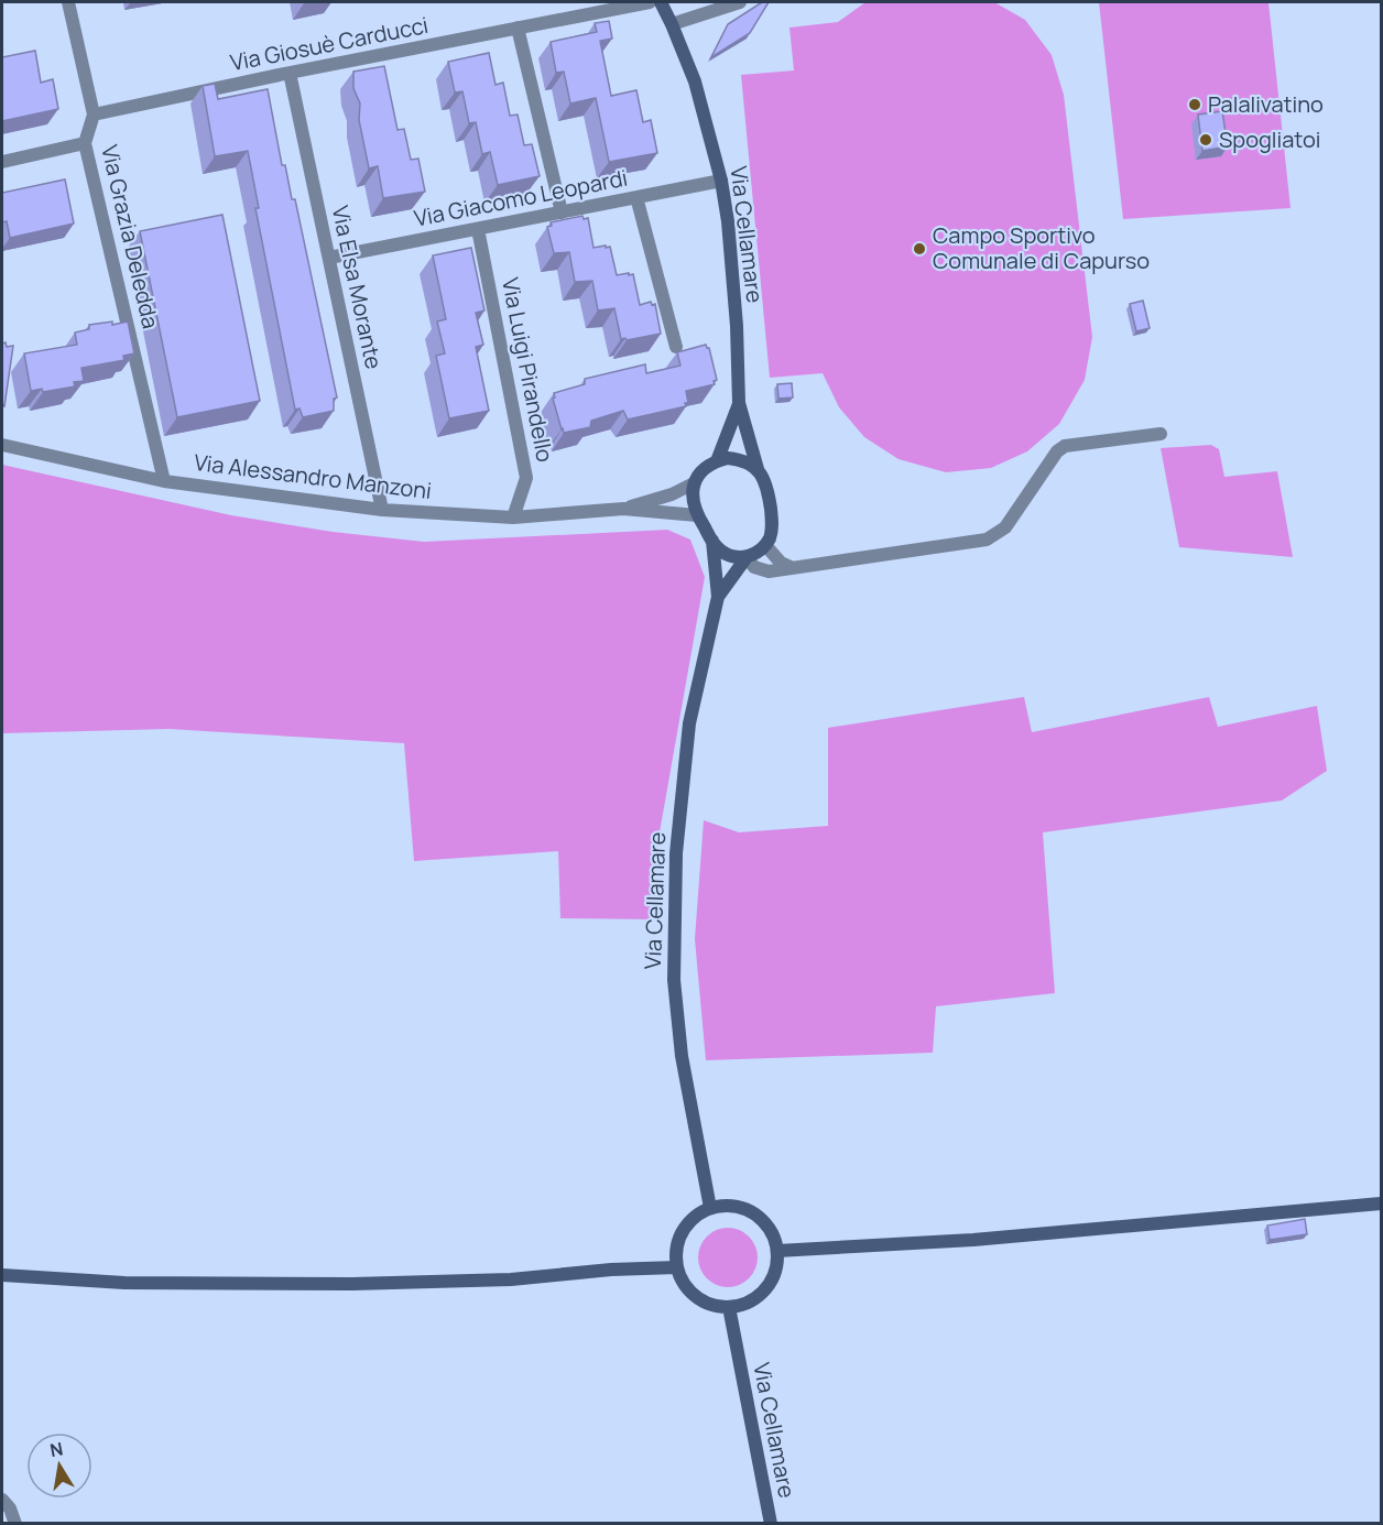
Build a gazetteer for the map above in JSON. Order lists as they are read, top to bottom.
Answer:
{
  "streets": {
    "street": [
      "Via Giosuè Carducci",
      "Via Giacomo Leopardi",
      "Via Cellamare",
      "Via Grazia Deledda",
      "Via Elsa Morante",
      "Via Luigi Pirandello",
      "Via Alessandro Manzoni"
    ]
  },
  "crossings": [
    ["Via Giosuè Carducci", "Via Grazia Deledda"],
    ["Via Giosuè Carducci", "Via Elsa Morante"],
    ["Via Giacomo Leopardi", "Via Cellamare"],
    ["Via Giacomo Leopardi", "Via Elsa Morante"],
    ["Via Giacomo Leopardi", "Via Luigi Pirandello"],
    ["Via Cellamare", "Via Alessandro Manzoni"],
    ["Via Grazia Deledda", "Via Alessandro Manzoni"],
    ["Via Elsa Morante", "Via Alessandro Manzoni"],
    ["Via Luigi Pirandello", "Via Alessandro Manzoni"]
  ],
  "places": ["Palalivatino", "Spogliatoi", "Campo Sportivo Comunale di Capurso"],
  "north": "top"
}
